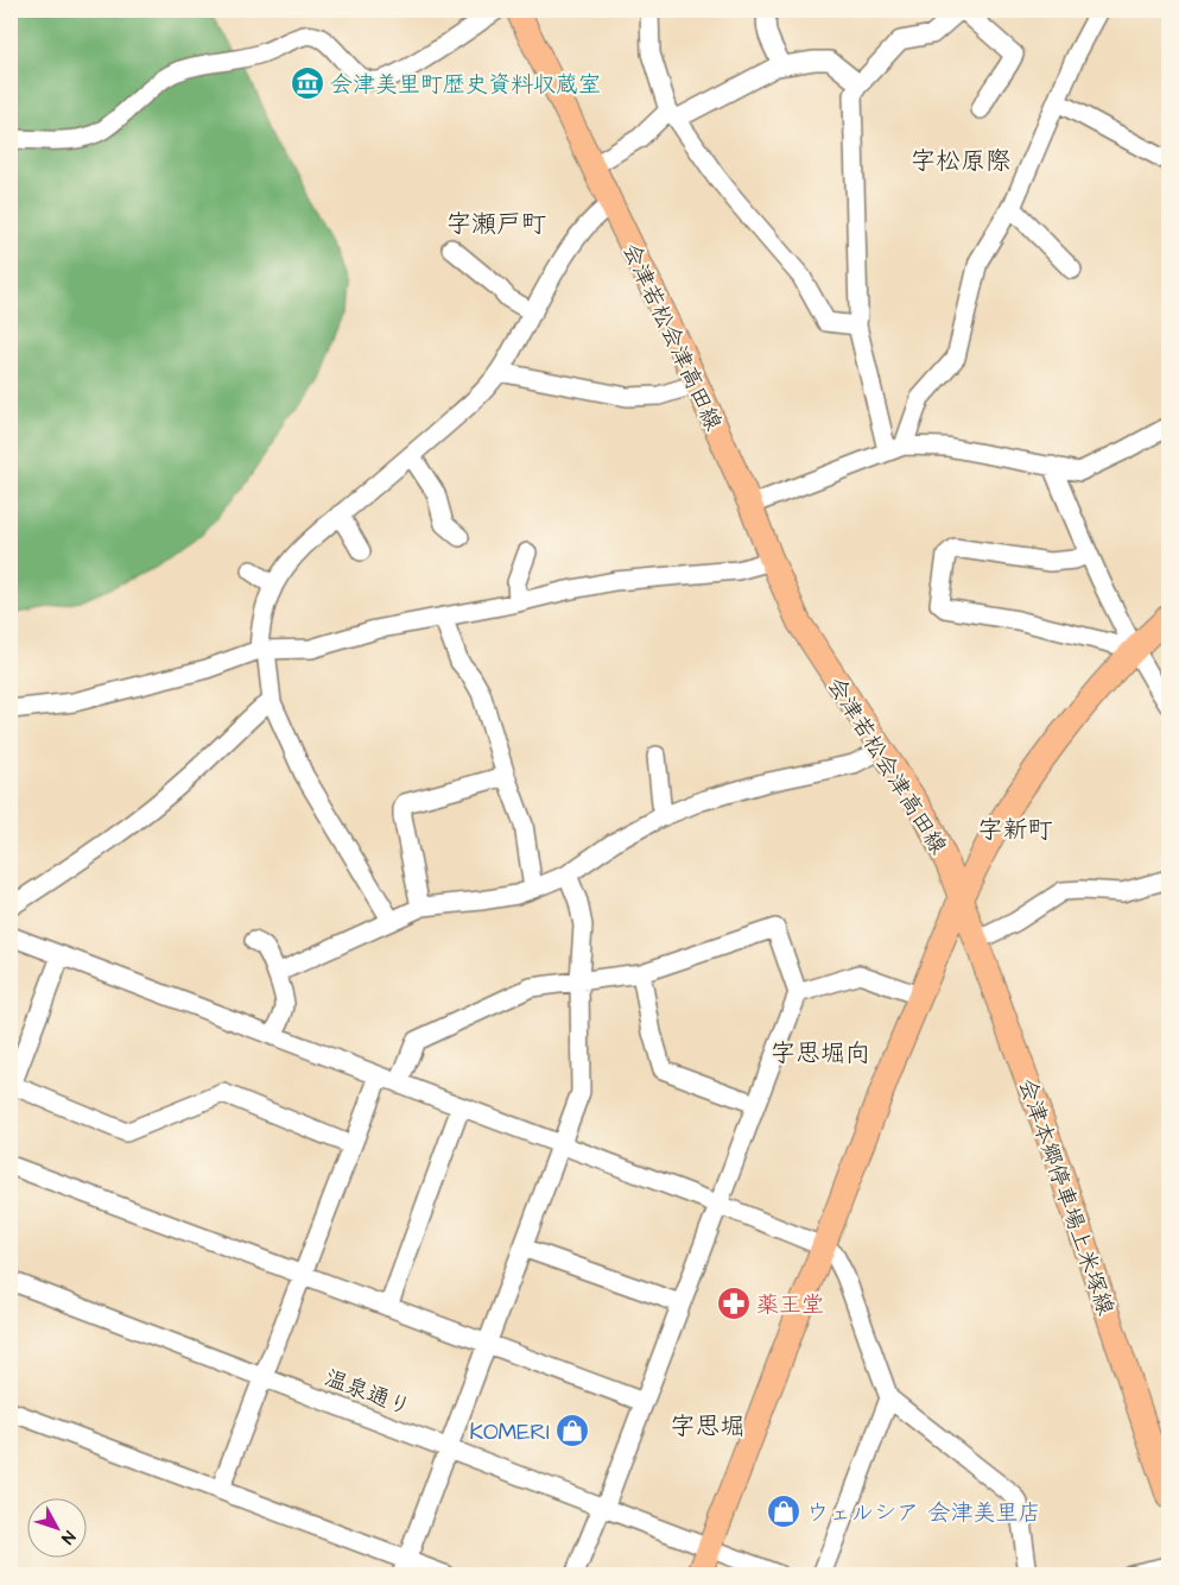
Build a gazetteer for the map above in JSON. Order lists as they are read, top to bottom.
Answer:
{
  "streets": {
    "main road": ["会津若松会津高田線", "会津本郷停車場上米塚線"],
    "street": ["温泉通り"]
  },
  "crossings": [
    ["会津若松会津高田線", "会津本郷停車場上米塚線"]
  ],
  "districts": [
    "字松原際",
    "字瀬戸町",
    "字新町",
    "字思堀向",
    "字思堀"
  ],
  "places": {
    "museum": ["会津美里町歴史資料収蔵室"],
    "pharmacy": ["薬王堂"],
    "shop": ["KOMERI", "ウェルシア 会津美里店"]
  },
  "north": "bottom right"
}
